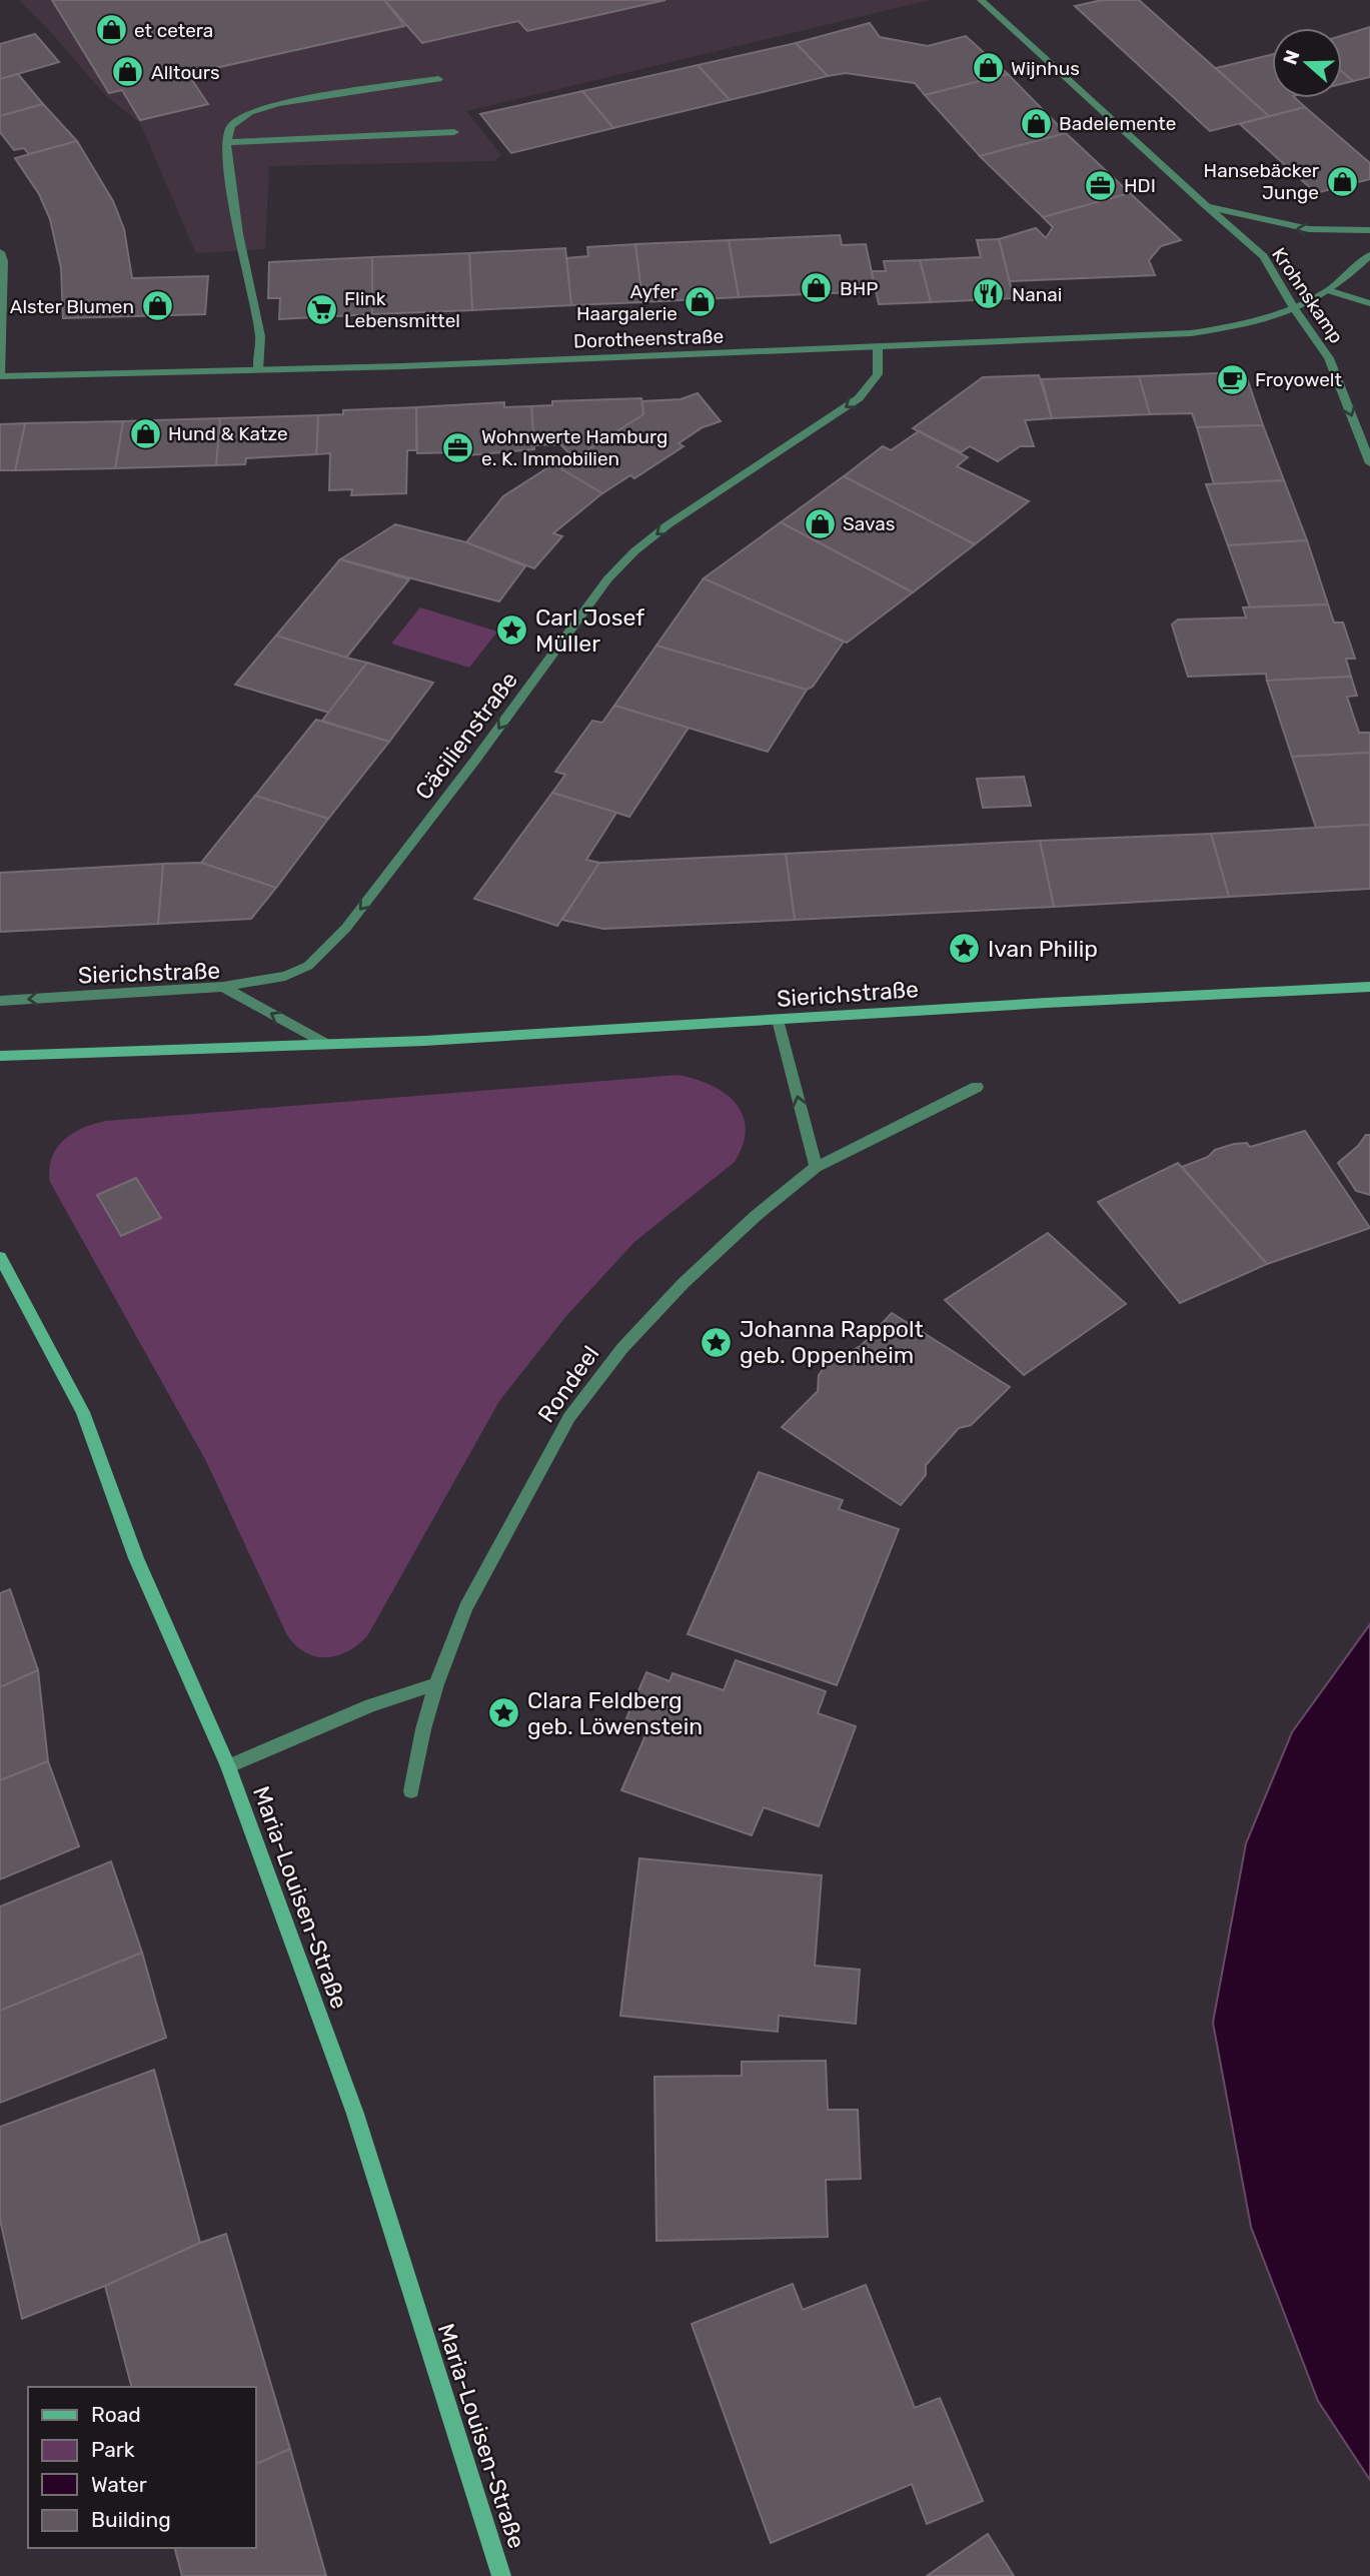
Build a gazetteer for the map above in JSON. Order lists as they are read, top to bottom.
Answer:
{
  "streets": {
    "main road": ["Sierichstraße", "Maria-Louisen-Straße"],
    "street": [
      "Krohnskamp",
      "Dorotheenstraße",
      "Cäcilienstraße",
      "Rondeel"
    ]
  },
  "crossings": [
    ["Krohnskamp", "Dorotheenstraße"],
    ["Dorotheenstraße", "Cäcilienstraße"],
    ["Cäcilienstraße", "Sierichstraße"]
  ],
  "one_way": ["Cäcilienstraße"],
  "places": {
    "shop": [
      "et cetera",
      "Wijnhus",
      "Alltours",
      "Badelemente",
      "Hansebäcker Junge",
      "BHP",
      "Ayfer Haargalerie",
      "Alster Blumen",
      "Hund & Katze",
      "Savas"
    ],
    "office": ["HDI", "Wohnwerte Hamburg e. K. Immobilien"],
    "restaurant": ["Nanai"],
    "supermarket": ["Flink Lebensmittel"],
    "cafe": ["Froyowelt"],
    "place": [
      "Carl Josef Müller",
      "Ivan Philip",
      "Johanna Rappolt geb. Oppenheim",
      "Clara Feldberg geb. Löwenstein"
    ]
  },
  "legend": [
    "Road",
    "Park",
    "Water",
    "Building"
  ],
  "north": "left"
}
